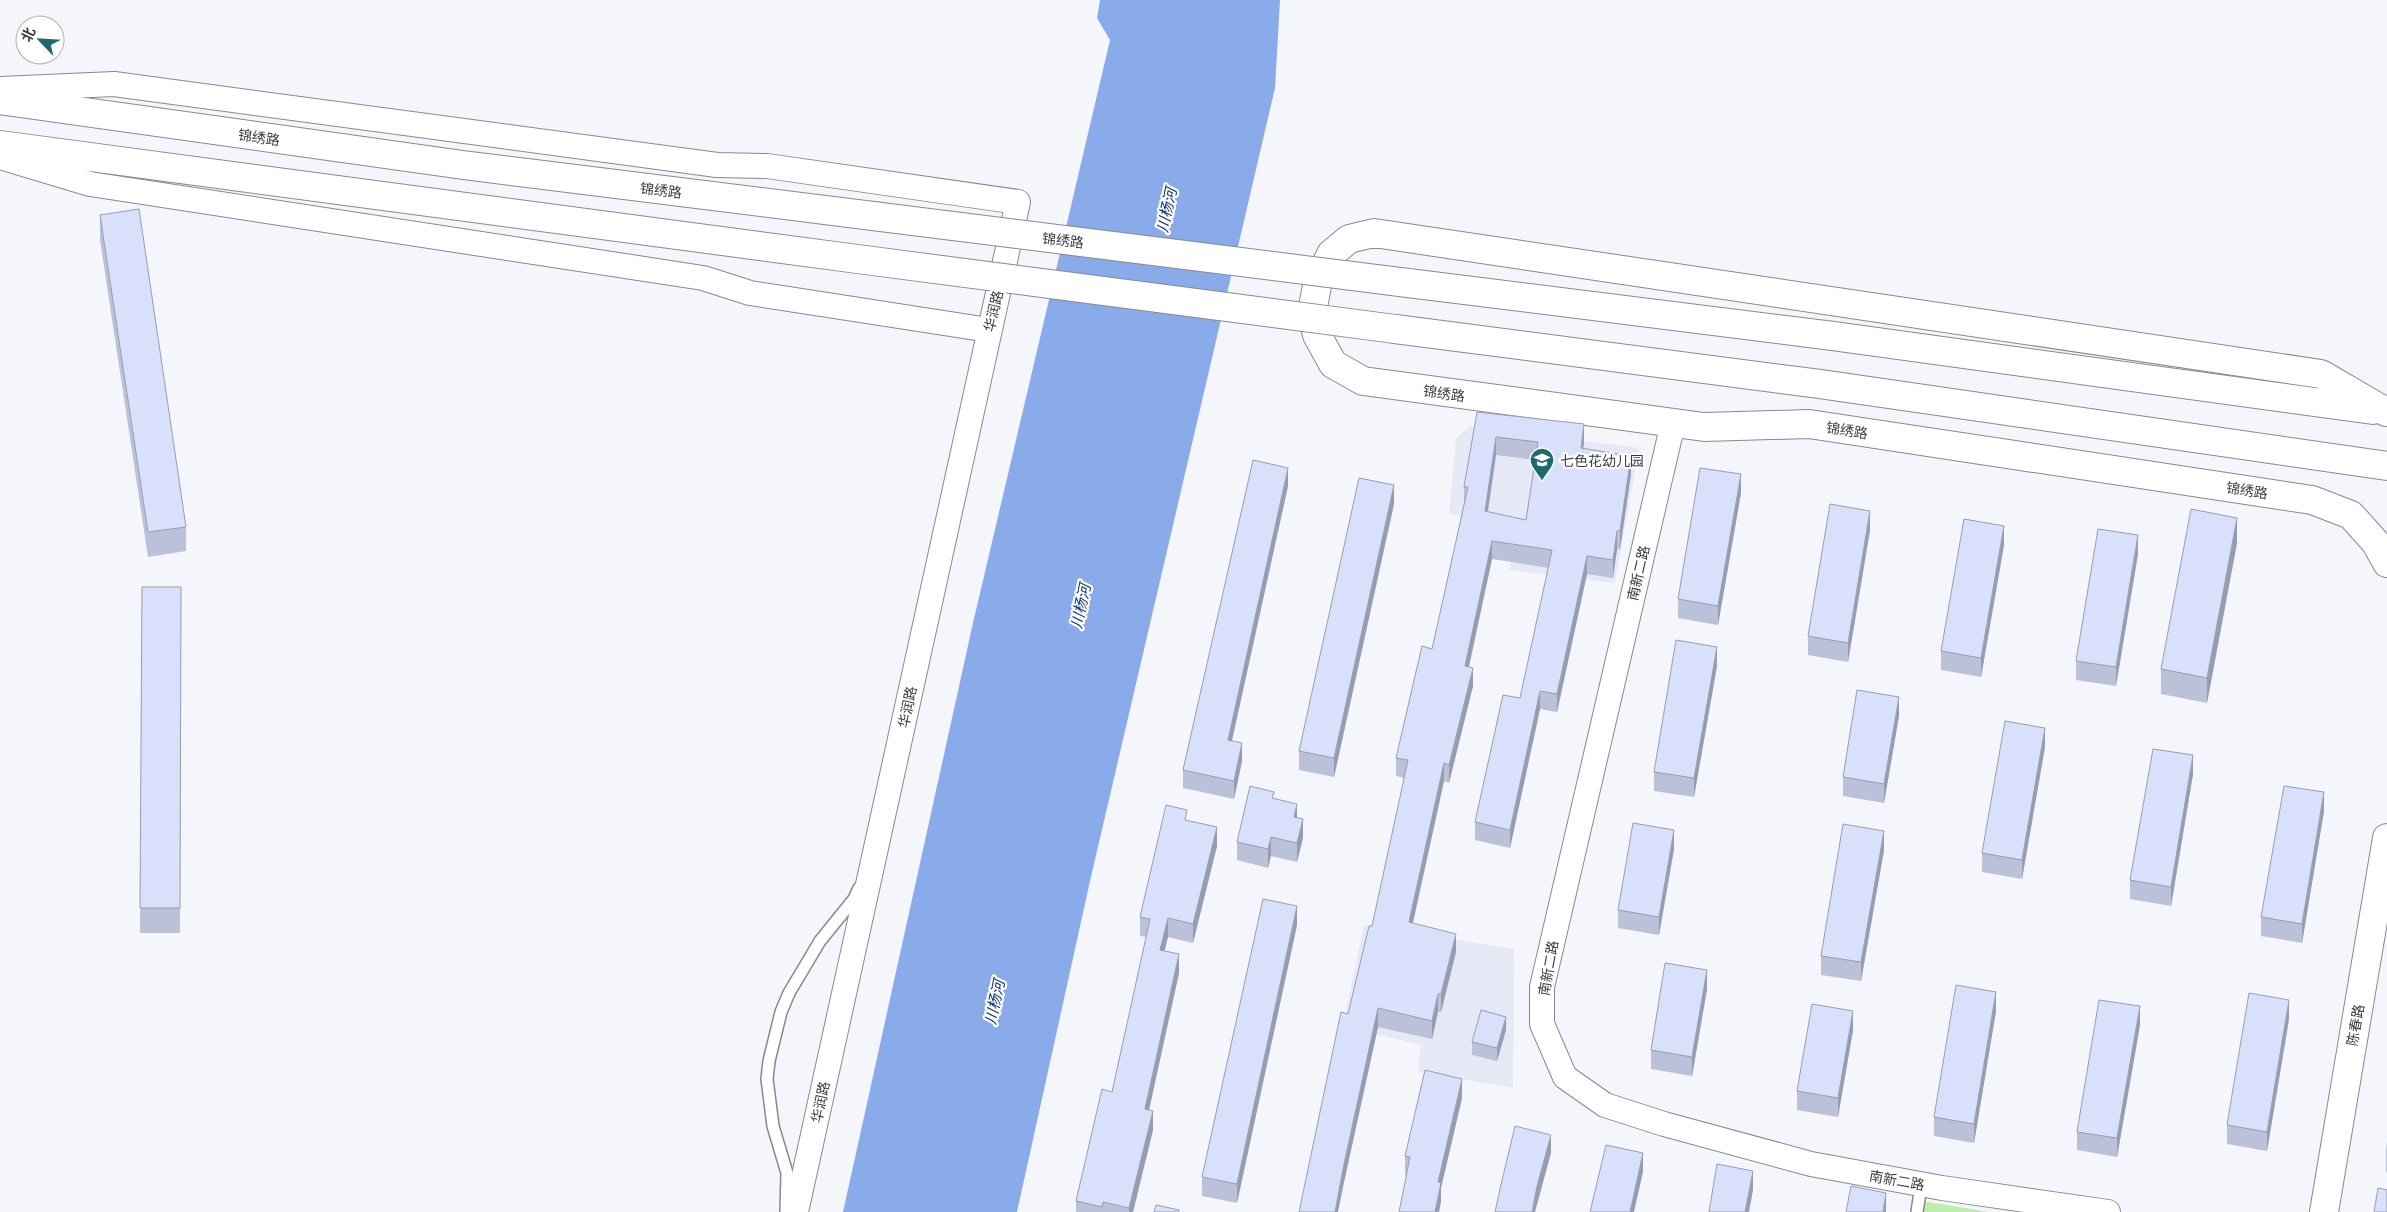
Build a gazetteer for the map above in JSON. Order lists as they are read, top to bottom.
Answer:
{
  "streets": {
    "main road": ["锦绣路", "陈春路"],
    "street": ["华润路", "南新二路"]
  },
  "crossings": [
    ["锦绣路", "南新二路"]
  ],
  "water": ["川杨河"],
  "places": {
    "school or university": ["七色花幼儿园"]
  },
  "north": "top left"
}
